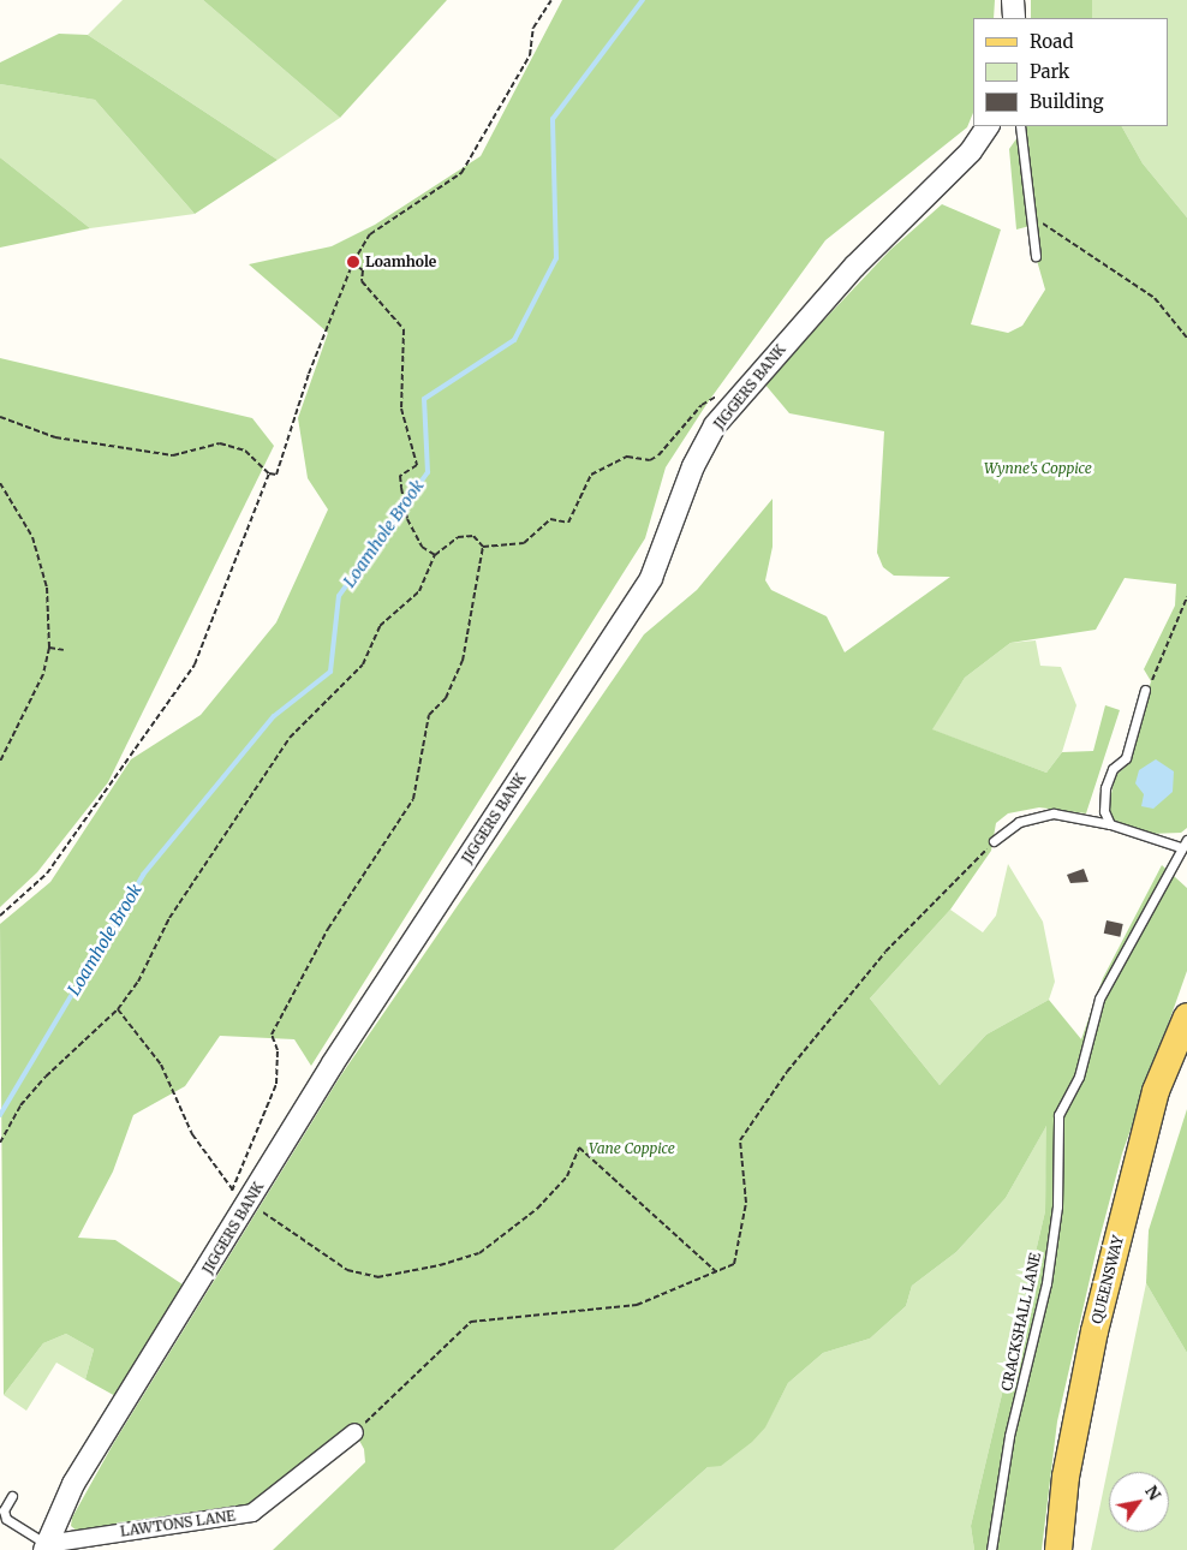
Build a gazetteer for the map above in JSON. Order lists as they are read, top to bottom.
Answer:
{
  "streets": {
    "main road": ["QUEENSWAY"],
    "street": ["JIGGERS BANK", "LAWTONS LANE"],
    "lane": ["CRACKSHALL LANE"]
  },
  "crossings": [
    ["JIGGERS BANK", "LAWTONS LANE"]
  ],
  "water": ["Loamhole Brook"],
  "parks": ["Wynne's Coppice", "Vane Coppice"],
  "places": ["Loamhole"],
  "legend": ["Road", "Park", "Building"],
  "north": "top right"
}
